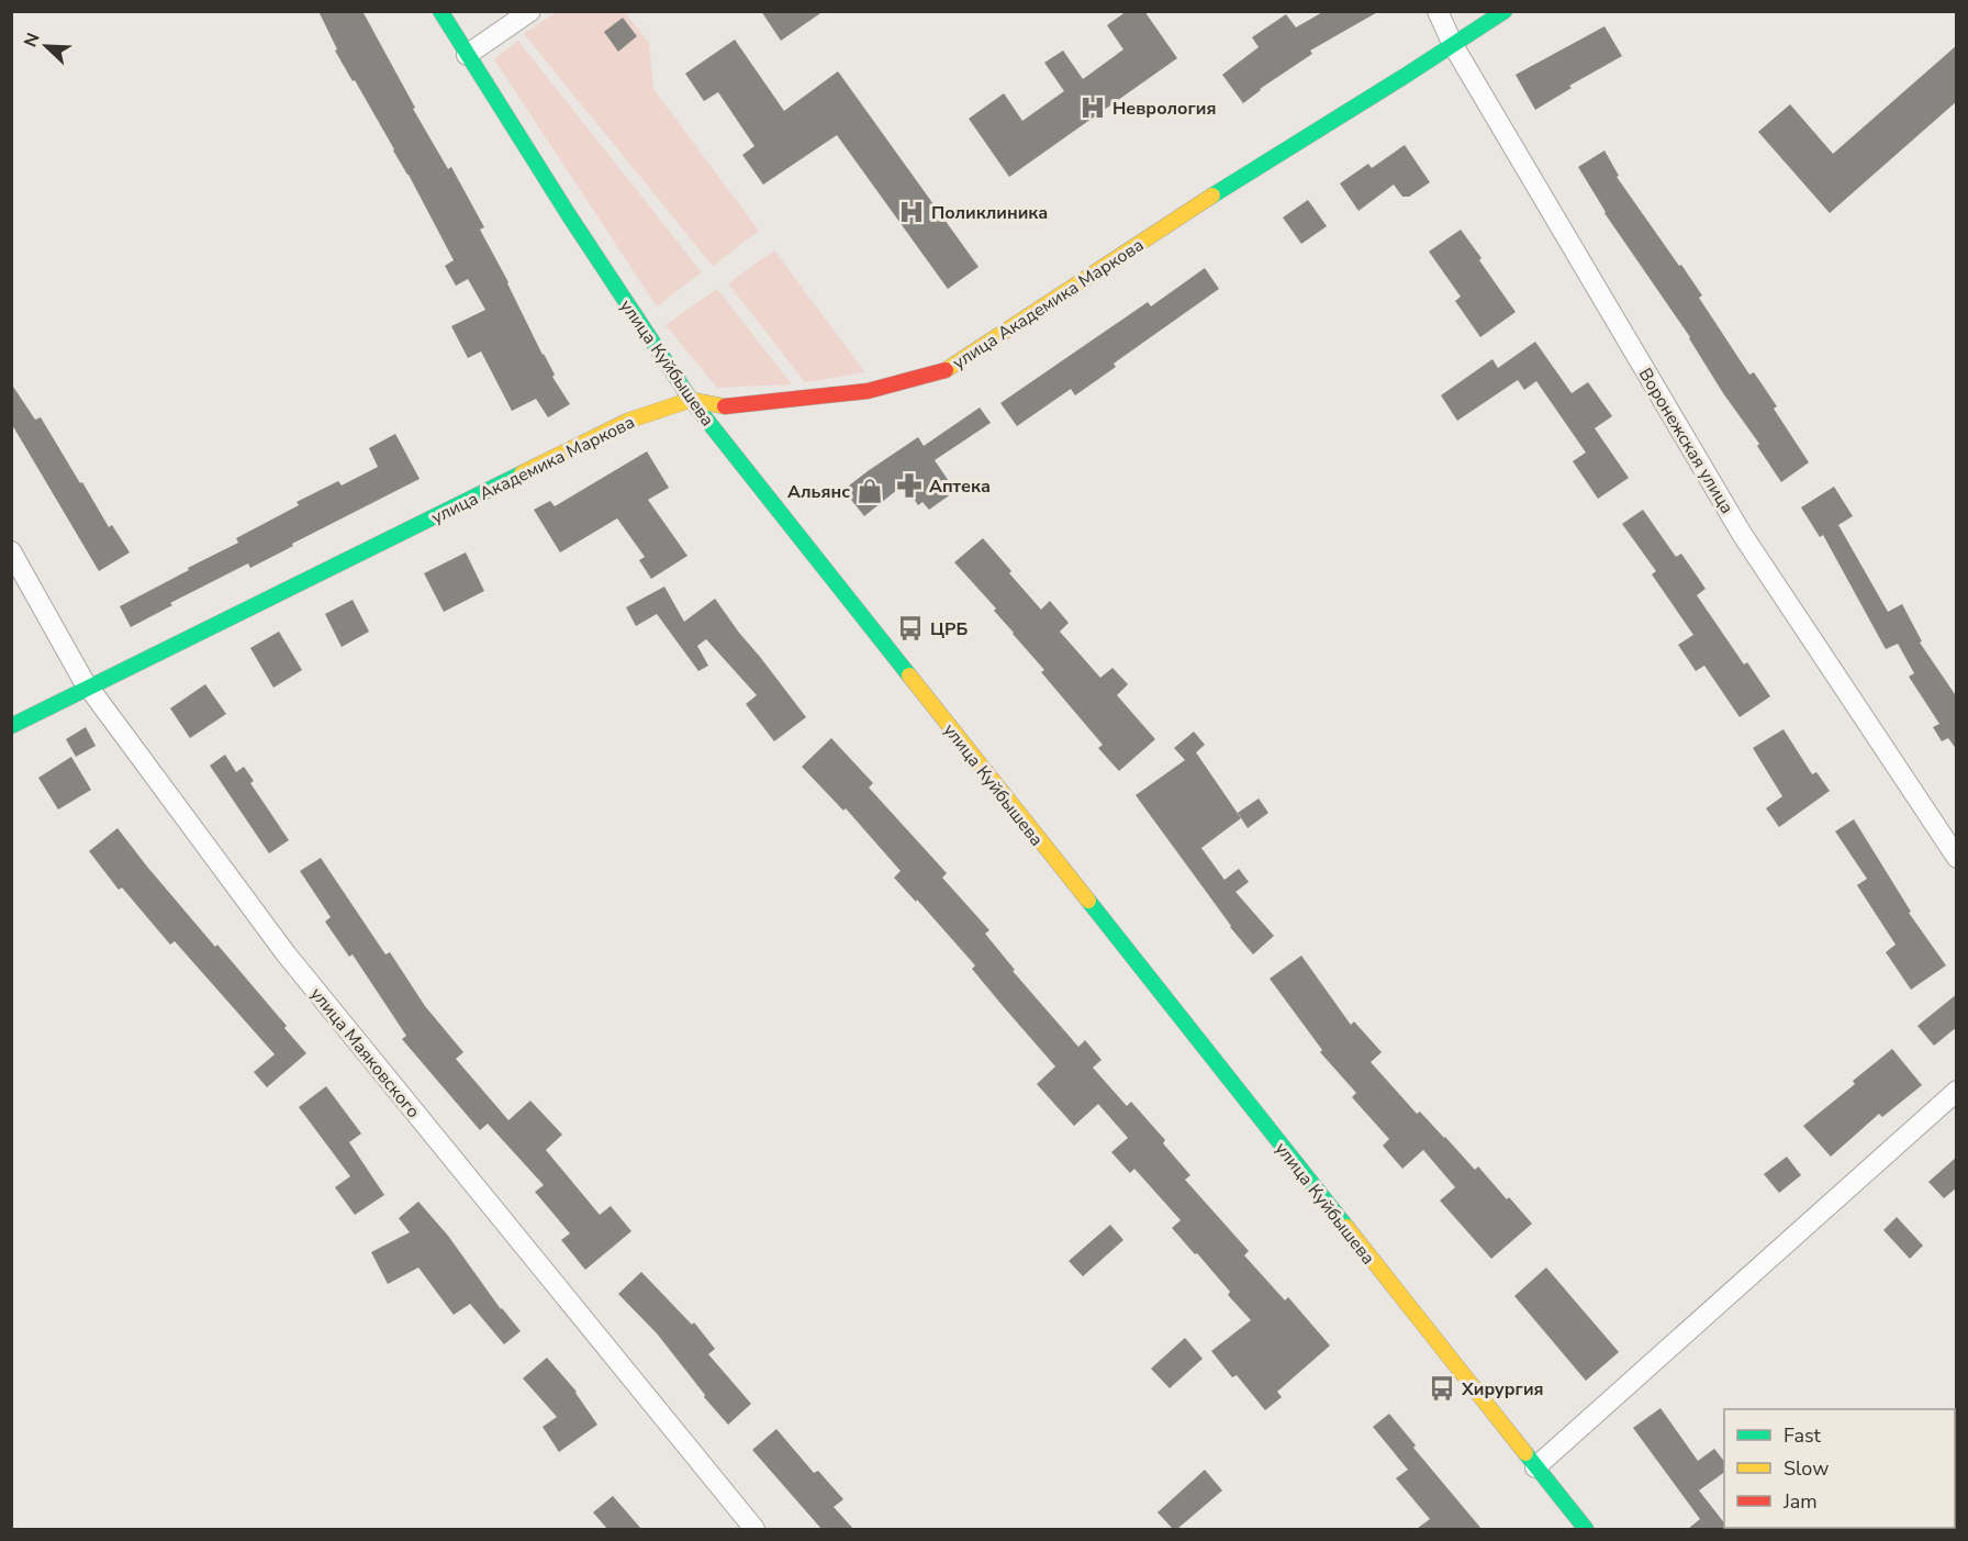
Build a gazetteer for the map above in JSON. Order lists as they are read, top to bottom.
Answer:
{
  "streets": {
    "street": [
      "улица Академика Маркова",
      "улица Куйбышева",
      "Воронежская улица",
      "улица Маяковского"
    ]
  },
  "crossings": [
    ["улица Академика Маркова", "улица Куйбышева"],
    ["улица Академика Маркова", "Воронежская улица"],
    ["улица Академика Маркова", "улица Маяковского"]
  ],
  "places": {
    "hospital": ["Неврология", "Поликлиника"],
    "pharmacy": ["Аптека"],
    "shop": ["Альянс"],
    "bus stop": ["ЦРБ", "Хирургия"]
  },
  "legend": ["Fast", "Slow", "Jam"],
  "north": "top left"
}
